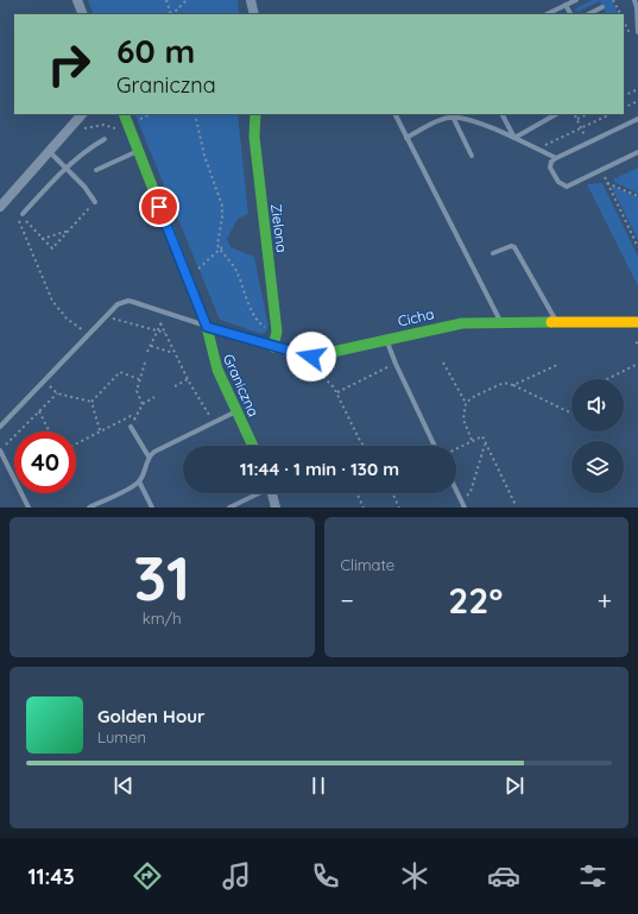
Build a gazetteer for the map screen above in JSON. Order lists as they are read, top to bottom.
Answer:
{
  "streets": {
    "street": ["Zielona", "Cicha", "Graniczna"]
  },
  "crossings": [
    ["Zielona", "Cicha"],
    ["Cicha", "Graniczna"]
  ],
  "page": {
    "turn": ["60 m", "Graniczna"],
    "limit": "40",
    "trip": "11:44 · 1 min · 130 m",
    "tile": [
      ["31", "km/h"],
      "Climate"
    ],
    "heat": ["−", "22°", "+"],
    "song": ["Golden Hour", "Lumen"],
    "tabs": "11:43"
  }
}
